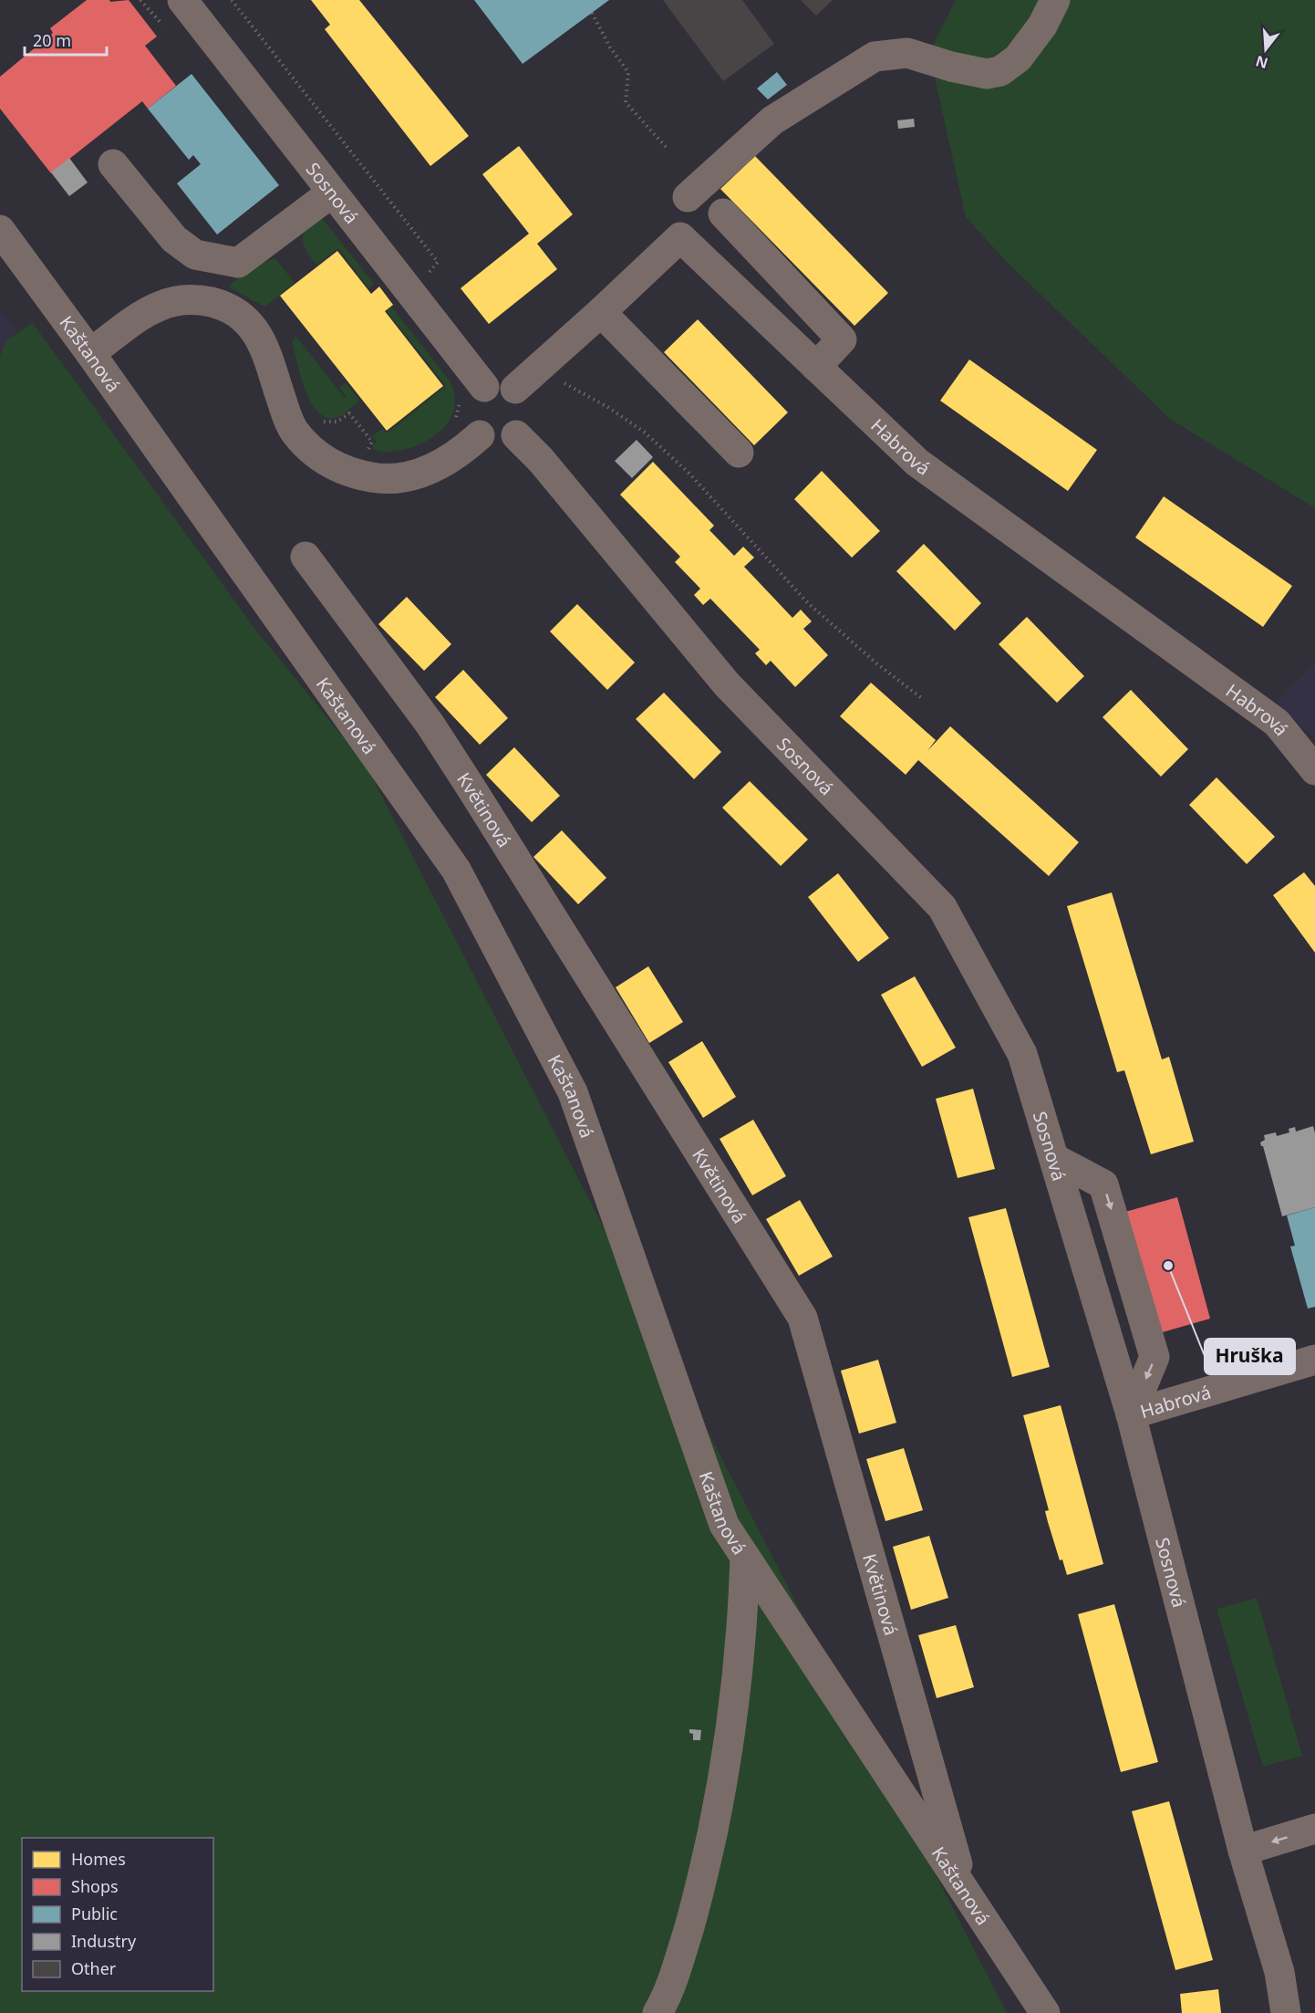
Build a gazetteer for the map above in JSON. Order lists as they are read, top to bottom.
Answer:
{
  "streets": {
    "street": [
      "Sosnová",
      "Kaštanová",
      "Habrová",
      "Květinová"
    ]
  },
  "crossings": [
    ["Sosnová", "Habrová"],
    ["Kaštanová", "Květinová"]
  ],
  "places": ["Hruška"],
  "legend": [
    "Homes",
    "Shops",
    "Public",
    "Industry",
    "Other"
  ],
  "scale_bar": "20 m",
  "north": "bottom"
}
